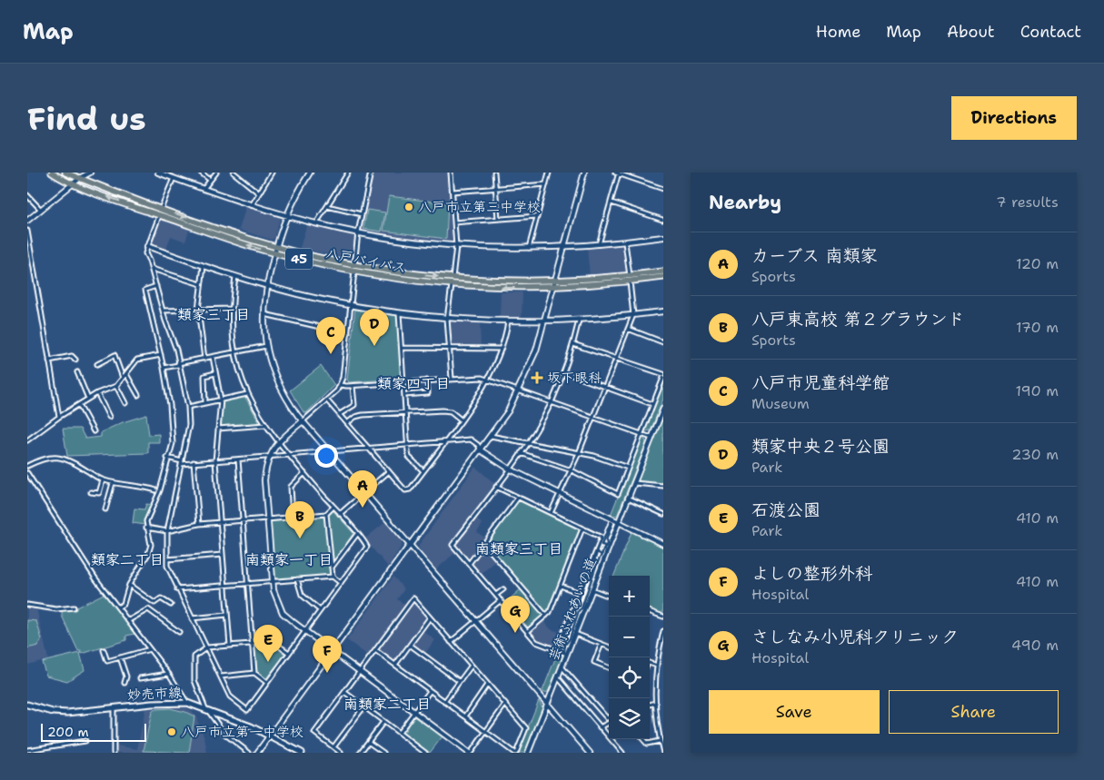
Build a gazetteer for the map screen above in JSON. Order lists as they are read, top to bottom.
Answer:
{
  "streets": {
    "highway": ["45", "八戸バイパス"],
    "main road": ["妙売市線"],
    "street": ["芸術ふれあいの道"]
  },
  "districts": [
    "類家三丁目",
    "類家四丁目",
    "南類家三丁目",
    "類家二丁目",
    "南類家一丁目",
    "南類家二丁目"
  ],
  "places": {
    "other": ["八戸市立第三中学校", "八戸市立第一中学校"],
    "health": ["坂下眼科"]
  },
  "scale_bar": "200 m",
  "page": {
    "header": "Map",
    "nav": [
      "Home",
      "Map",
      "About",
      "Contact"
    ],
    "buttons": [
      "Directions",
      ["Save", "Share"]
    ],
    "title": "Find us",
    "heading": ["Nearby", "7 results"],
    "list": [
      {
        "mark": "A",
        "name": "カーブス 南類家",
        "note": "Sports",
        "value": "120 m"
      },
      {
        "mark": "B",
        "name": "八戸東高校 第２グラウンド",
        "note": "Sports",
        "value": "170 m"
      },
      {
        "mark": "C",
        "name": "八戸市児童科学館",
        "note": "Museum",
        "value": "190 m"
      },
      {
        "mark": "D",
        "name": "類家中央２号公園",
        "note": "Park",
        "value": "230 m"
      },
      {
        "mark": "E",
        "name": "石渡公園",
        "note": "Park",
        "value": "410 m"
      },
      {
        "mark": "F",
        "name": "よしの整形外科",
        "note": "Hospital",
        "value": "410 m"
      },
      {
        "mark": "G",
        "name": "さしなみ小児科クリニック",
        "note": "Hospital",
        "value": "490 m"
      }
    ],
    "pins": [
      "D",
      "C",
      "A",
      "B",
      "G",
      "E",
      "F"
    ],
    "map_buttons": ["+", "−"],
    "scale": "200 m"
  }
}
